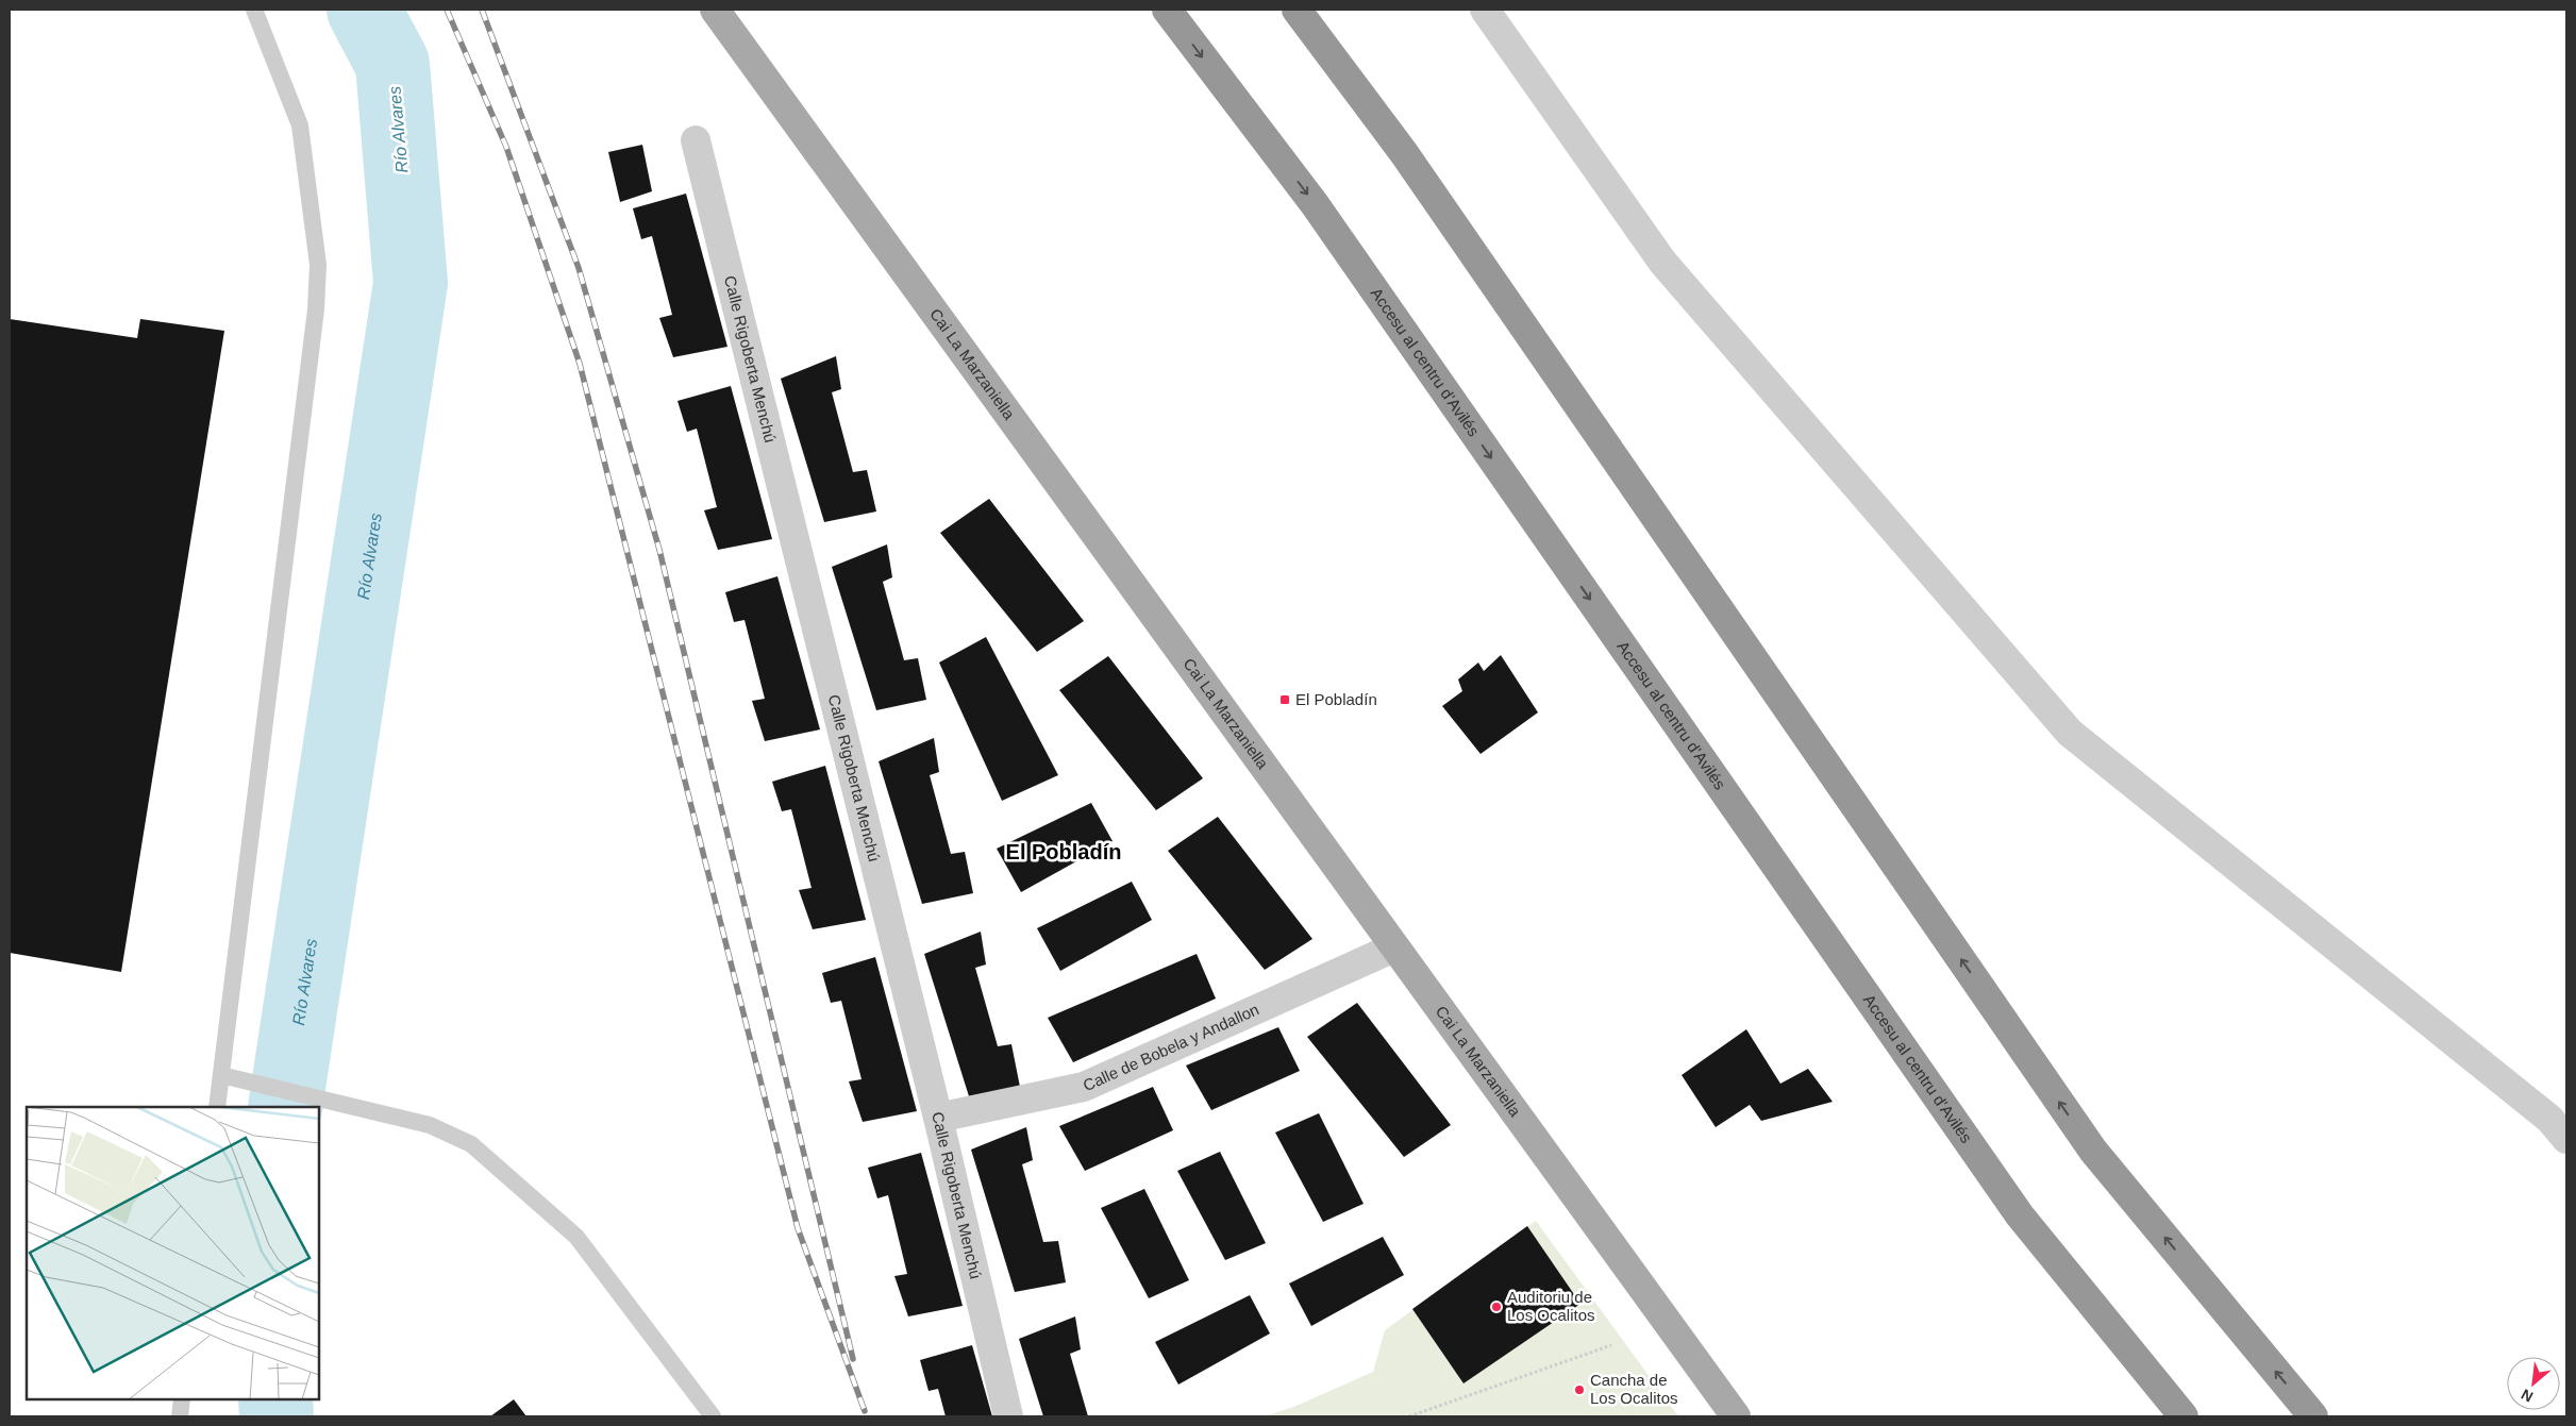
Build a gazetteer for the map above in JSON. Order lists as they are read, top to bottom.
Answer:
{
  "streets": {
    "highway": ["Accesu al centru d'Avilés"],
    "main road": ["Cai La Marzaniella"],
    "street": ["Calle Rigoberta Menchú", "Calle de Bobela y Andallon"]
  },
  "crossings": [
    ["Calle Rigoberta Menchú", "Calle de Bobela y Andallon"],
    ["Cai La Marzaniella", "Calle de Bobela y Andallon"]
  ],
  "districts": ["El Pobladín"],
  "water": ["Río Alvares"],
  "places": {
    "transit": ["El Pobladín"],
    "other": ["Auditoriu de Los Ocalitos", "Cancha de Los Ocalitos"]
  },
  "north": "bottom left"
}
